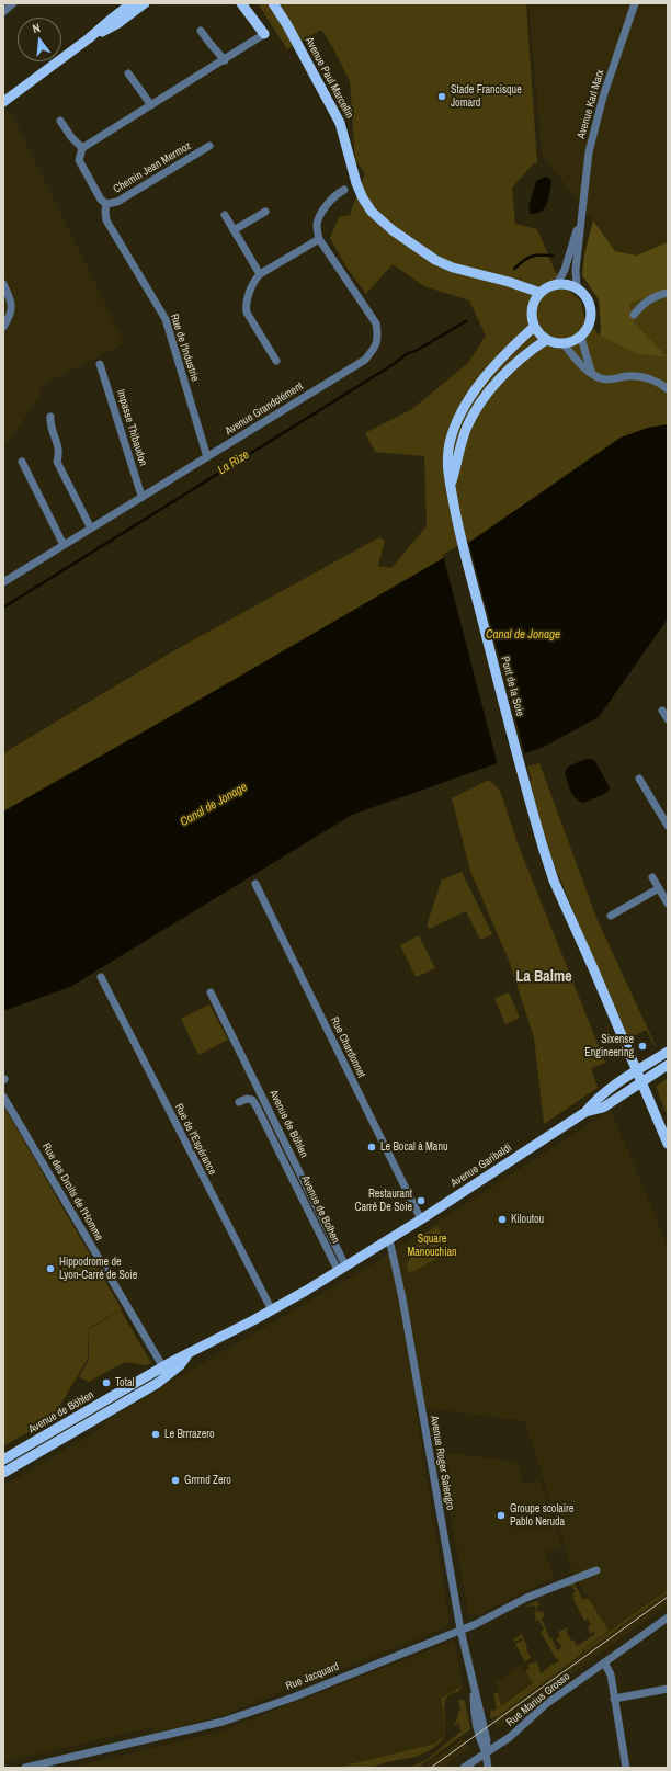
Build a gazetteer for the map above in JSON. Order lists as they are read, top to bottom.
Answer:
{
  "streets": {
    "main road": [
      "Avenue Paul Marcellin",
      "Pont de la Soie",
      "Avenue de Böhlen",
      "Avenue Garibaldi"
    ],
    "street": [
      "Avenue Karl Marx",
      "Chemin Jean Mermoz",
      "Rue de l'Industrie",
      "Avenue Grandclément",
      "Impasse Thibaudon",
      "Rue Chardonnet",
      "Rue de l'Espérance",
      "Rue des Droits de l'Homme",
      "Avenue de Bolhen",
      "Avenue Roger Salengro",
      "Rue Jacquard",
      "Rue Marius Grosso"
    ]
  },
  "crossings": [
    ["Avenue Paul Marcellin", "Avenue Karl Marx"],
    ["Avenue Paul Marcellin", "Pont de la Soie"],
    ["Avenue Karl Marx", "Pont de la Soie"],
    ["Chemin Jean Mermoz", "Rue de l'Industrie"],
    ["Rue de l'Industrie", "Avenue Grandclément"],
    ["Avenue Grandclément", "Impasse Thibaudon"],
    ["Pont de la Soie", "Avenue Garibaldi"],
    ["Rue Chardonnet", "Avenue Garibaldi"],
    ["Avenue de Böhlen", "Rue de l'Espérance"],
    ["Avenue de Böhlen", "Avenue Garibaldi"],
    ["Avenue de Böhlen", "Rue des Droits de l'Homme"],
    ["Avenue de Böhlen", "Avenue de Bolhen"],
    ["Avenue de Böhlen", "Avenue Roger Salengro"],
    ["Avenue Garibaldi", "Avenue Roger Salengro"],
    ["Avenue Roger Salengro", "Rue Jacquard"],
    ["Avenue Roger Salengro", "Rue Marius Grosso"]
  ],
  "districts": ["La Balme"],
  "water": ["La Rize", "Canal de Jonage"],
  "parks": ["Square Manouchian"],
  "places": [
    "Stade Francisque Jomard",
    "Sixense Engineering",
    "Le Bocal à Manu",
    "Restaurant Carré De Soie",
    "Kiloutou",
    "Hippodrome de Lyon-Carré de Soie",
    "Total",
    "Le Brrrazero",
    "Grrrnd Zero",
    "Groupe scolaire Pablo Neruda"
  ],
  "north": "top"
}
